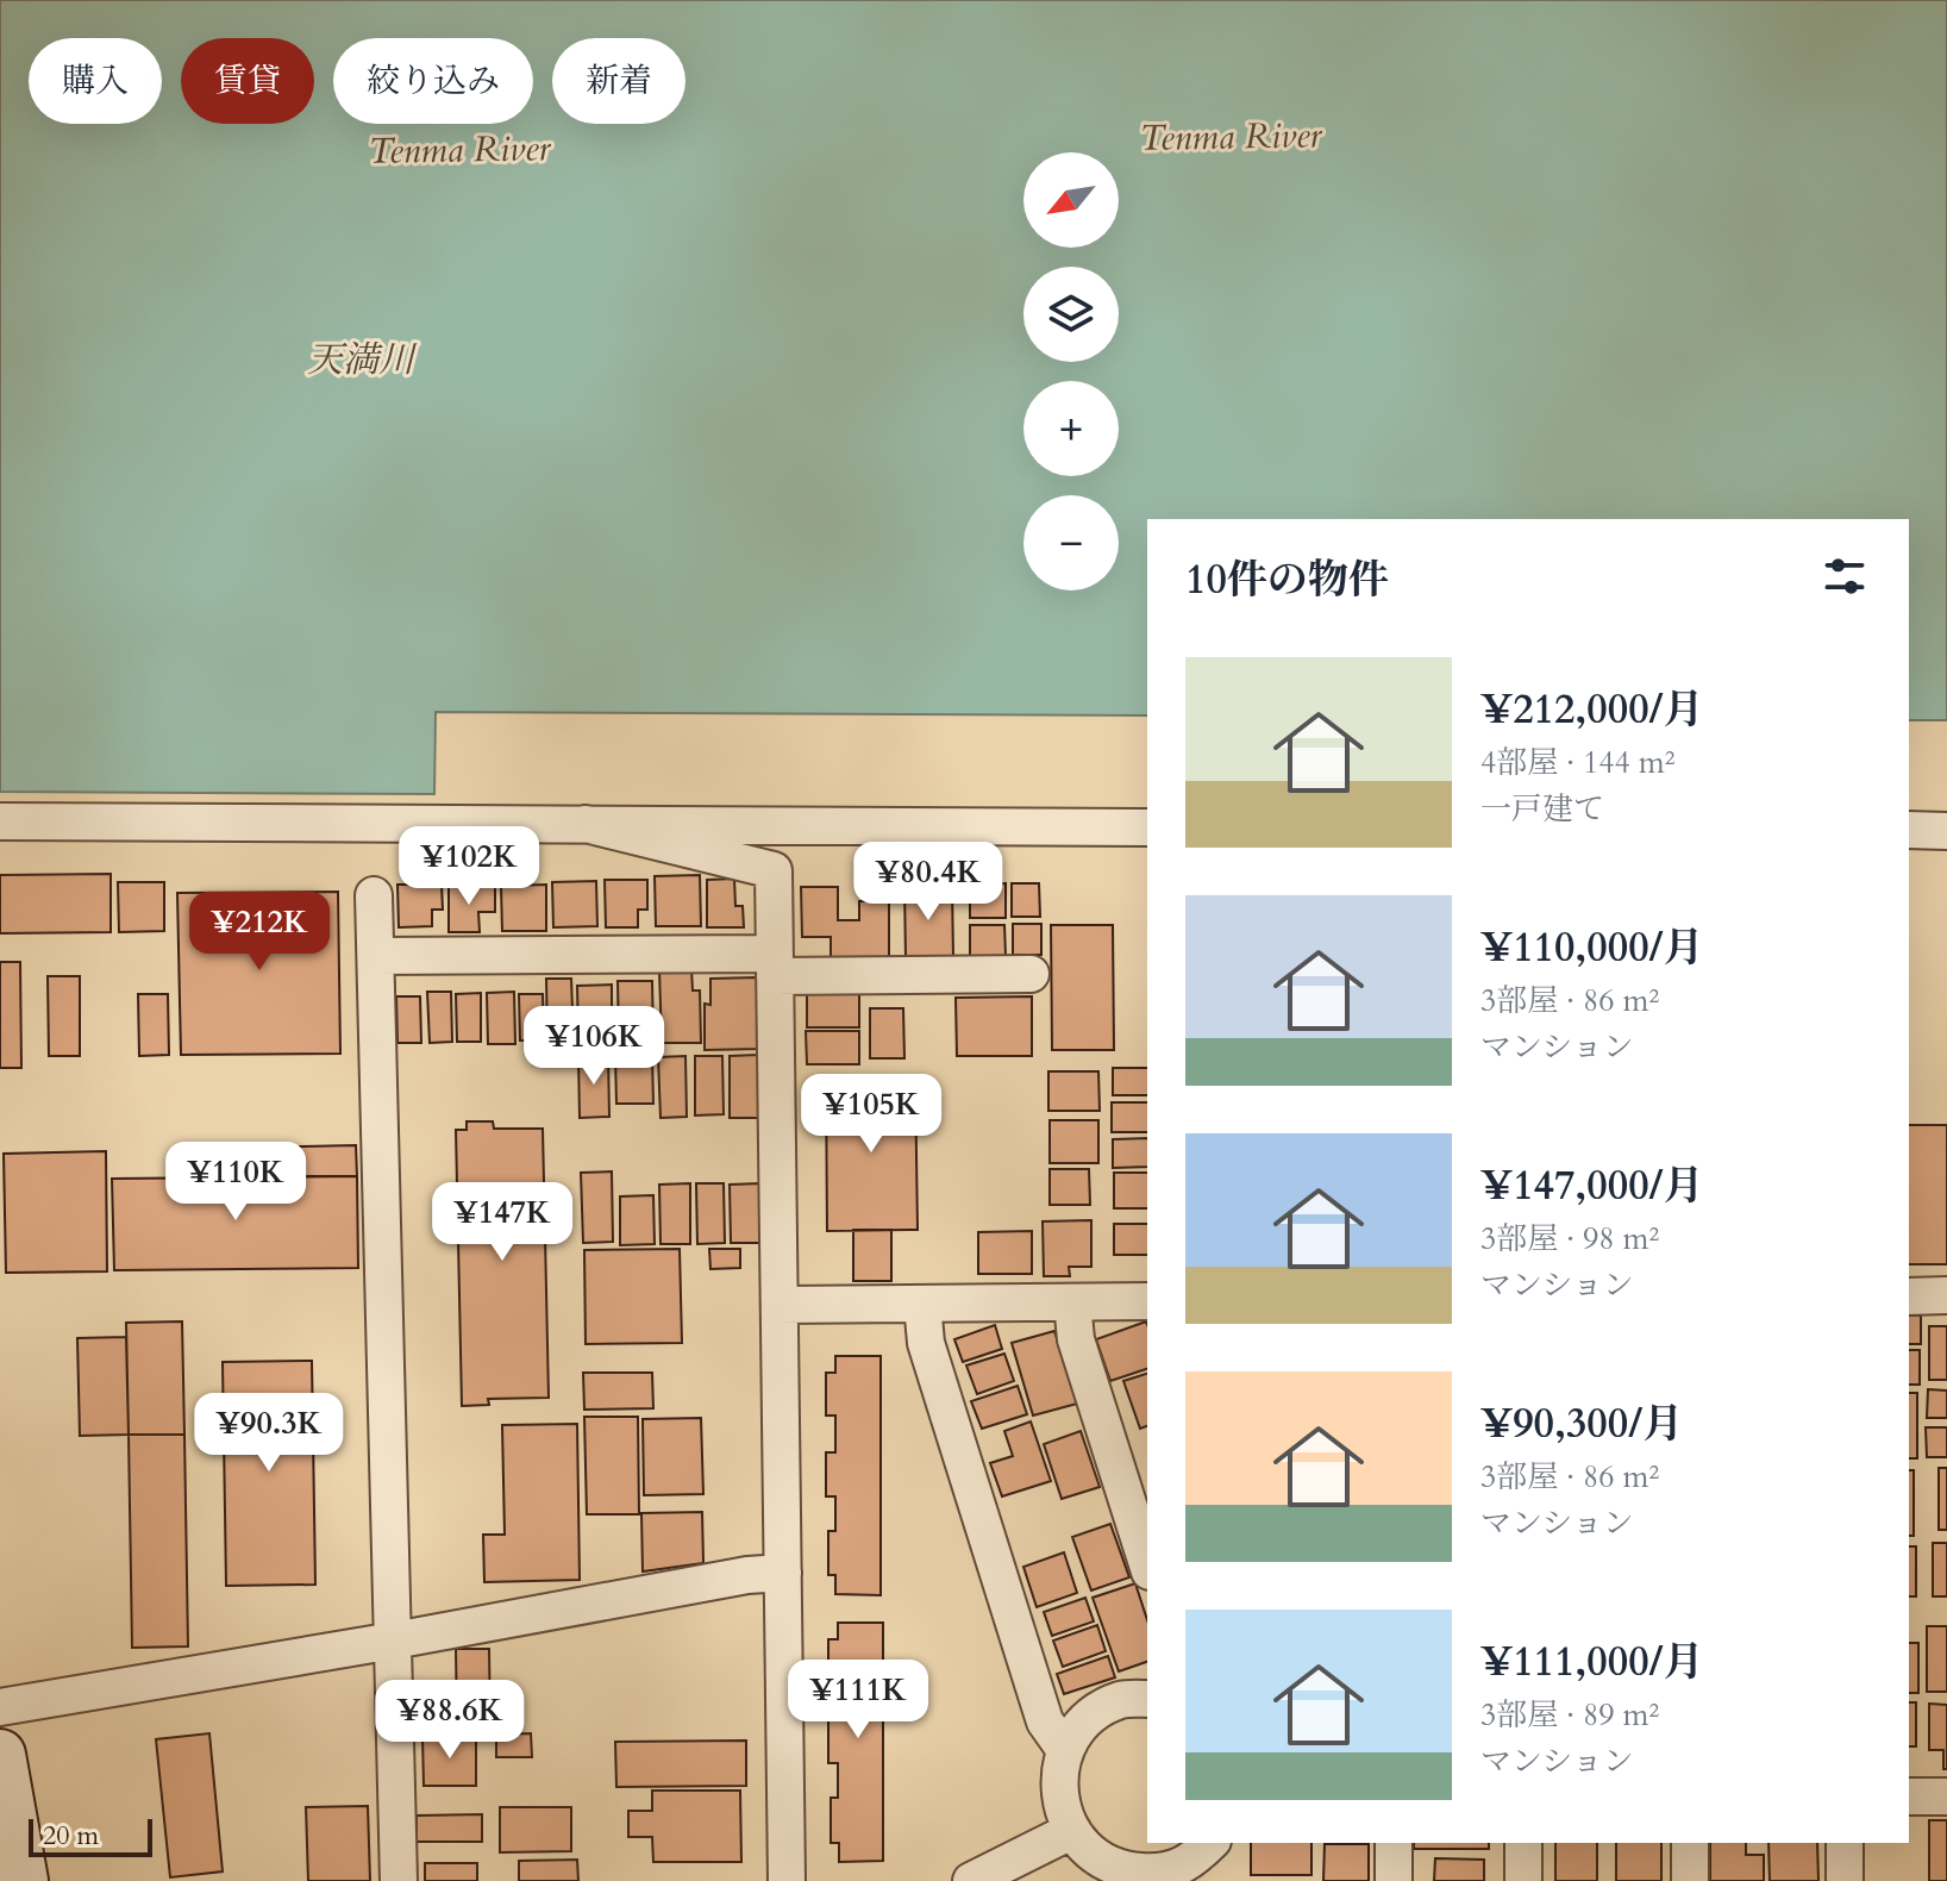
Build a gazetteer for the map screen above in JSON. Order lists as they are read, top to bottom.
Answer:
{
  "water": ["Tenma River", "天満川"],
  "scale_bar": "20 m",
  "north": "bottom left",
  "page": {
    "chip": [
      "購入",
      "賃貸",
      "絞り込み",
      "新着"
    ],
    "map_buttons": ["+", "−"],
    "heading": "10件の物件",
    "list": [
      {
        "name": "¥212,000/月",
        "note": "4部屋 · 144 m² · 一戸建て"
      },
      {
        "name": "¥110,000/月",
        "note": "3部屋 · 86 m² · マンション"
      },
      {
        "name": "¥147,000/月",
        "note": "3部屋 · 98 m² · マンション"
      },
      {
        "name": "¥90,300/月",
        "note": "3部屋 · 86 m² · マンション"
      },
      {
        "name": "¥111,000/月",
        "note": "3部屋 · 89 m² · マンション"
      }
    ],
    "price": [
      "¥102K",
      "¥80.4K",
      "¥212K",
      "¥106K",
      "¥105K",
      "¥110K",
      "¥147K",
      "¥90.3K",
      "¥111K",
      "¥88.6K"
    ],
    "scale": "20 m"
  }
}
